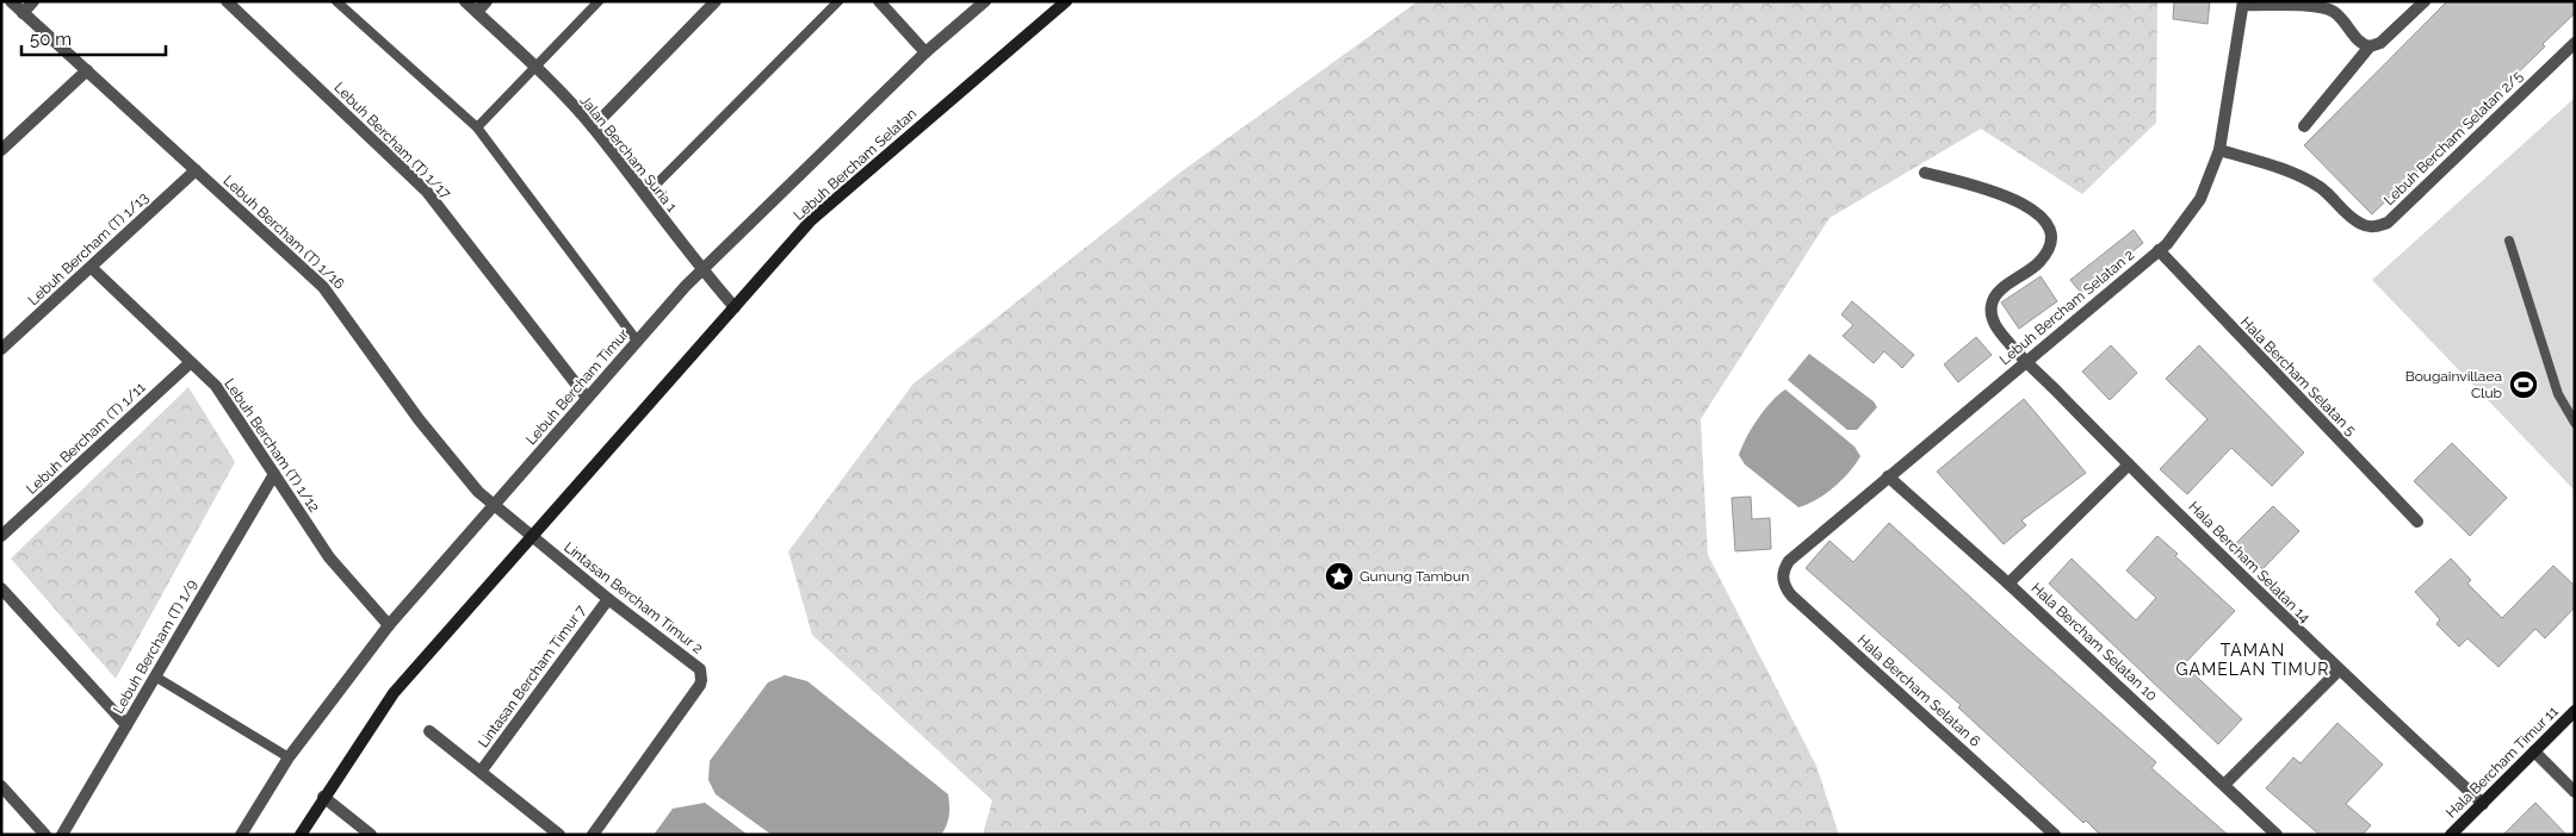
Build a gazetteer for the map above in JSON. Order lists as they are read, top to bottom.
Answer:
{
  "streets": {
    "street": [
      "Lebuh Bercham Selatan 2/5",
      "Lebuh Bercham (T) 1/17",
      "Jalan Bercham Suria 1",
      "Lebuh Bercham Selatan",
      "Lebuh Bercham (T) 1/16",
      "Lebuh Bercham (T) 1/13",
      "Lebuh Bercham Selatan 2",
      "Hala Bercham Selatan 5",
      "Lebuh Bercham Timur",
      "Lebuh Bercham (T) 1/11",
      "Lebuh Bercham (T) 1/12",
      "Hala Bercham Selatan 14",
      "Lintasan Bercham Timur 2",
      "Hala Bercham Selatan 10",
      "Lebuh Bercham (T) 1/9",
      "Lintasan Bercham Timur 7",
      "Hala Bercham Selatan 6",
      "Hala Bercham Timur 11"
    ]
  },
  "crossings": [
    ["Lebuh Bercham Selatan 2/5", "Lebuh Bercham Selatan 2"],
    ["Lebuh Bercham (T) 1/17", "Lebuh Bercham Timur"],
    ["Jalan Bercham Suria 1", "Lebuh Bercham Selatan"],
    ["Jalan Bercham Suria 1", "Lebuh Bercham Timur"],
    ["Lebuh Bercham Selatan", "Lebuh Bercham (T) 1/16"],
    ["Lebuh Bercham Selatan", "Lintasan Bercham Timur 2"],
    ["Lebuh Bercham (T) 1/16", "Lebuh Bercham (T) 1/13"],
    ["Lebuh Bercham (T) 1/16", "Lebuh Bercham Timur"],
    ["Lebuh Bercham (T) 1/16", "Lintasan Bercham Timur 2"],
    ["Lebuh Bercham (T) 1/13", "Lebuh Bercham (T) 1/12"],
    ["Lebuh Bercham Selatan 2", "Hala Bercham Selatan 5"],
    ["Lebuh Bercham Selatan 2", "Hala Bercham Selatan 14"],
    ["Lebuh Bercham Selatan 2", "Hala Bercham Selatan 10"],
    ["Lebuh Bercham Selatan 2", "Hala Bercham Selatan 6"],
    ["Lebuh Bercham Timur", "Lebuh Bercham (T) 1/12"],
    ["Lebuh Bercham (T) 1/11", "Lebuh Bercham (T) 1/12"],
    ["Lebuh Bercham (T) 1/12", "Lebuh Bercham (T) 1/9"],
    ["Hala Bercham Selatan 14", "Hala Bercham Timur 11"],
    ["Lintasan Bercham Timur 2", "Lintasan Bercham Timur 7"]
  ],
  "districts": ["TAMAN GAMELAN TIMUR"],
  "places": {
    "sports": ["Bougainvillaea Club"],
    "place": ["Gunung Tambun"]
  },
  "scale_bar": "50 m"
}
